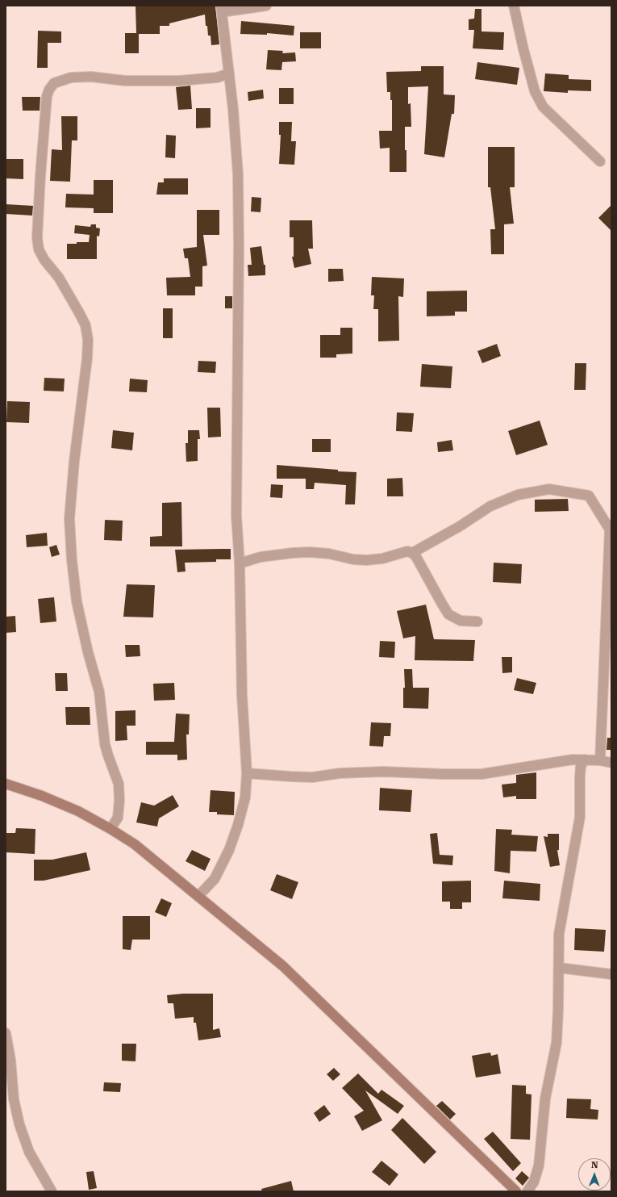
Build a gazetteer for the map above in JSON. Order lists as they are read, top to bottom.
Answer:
{
  "north": "top"
}
